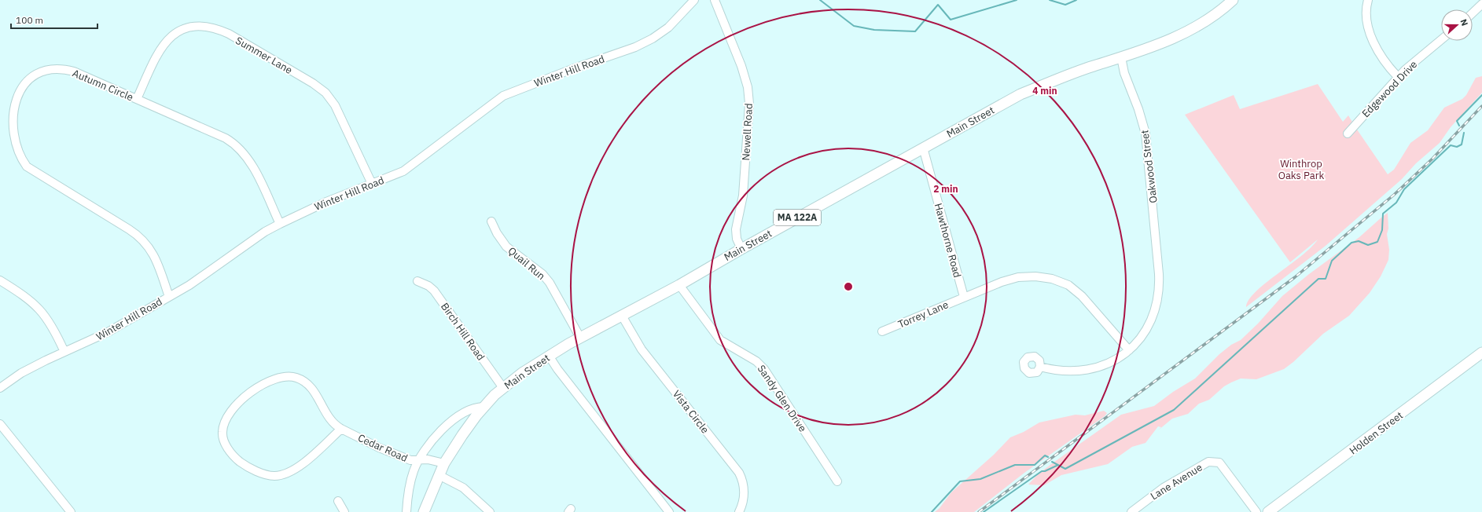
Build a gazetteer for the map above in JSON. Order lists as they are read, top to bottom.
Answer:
{
  "streets": {
    "main road": ["Main Street", "MA 122A", "Holden Street"],
    "street": [
      "Summer Lane",
      "Winter Hill Road",
      "Autumn Circle",
      "Edgewood Drive",
      "Newell Road",
      "Oakwood Street",
      "Hawthorne Road",
      "Quail Run",
      "Torrey Lane",
      "Birch Hill Road",
      "Sandy Glen Drive",
      "Vista Circle",
      "Cedar Road",
      "Lane Avenue"
    ]
  },
  "crossings": [
    ["Summer Lane", "Winter Hill Road"],
    ["Summer Lane", "Autumn Circle"],
    ["Winter Hill Road", "Autumn Circle"],
    ["Main Street", "Newell Road"],
    ["Main Street", "Oakwood Street"],
    ["Main Street", "Hawthorne Road"],
    ["Main Street", "Quail Run"],
    ["Main Street", "Birch Hill Road"],
    ["Main Street", "Sandy Glen Drive"],
    ["Main Street", "Vista Circle"],
    ["Main Street", "Cedar Road"],
    ["Oakwood Street", "Torrey Lane"],
    ["Hawthorne Road", "Torrey Lane"]
  ],
  "parks": ["Winthrop Oaks Park"],
  "scale_bar": "100 m",
  "north": "right",
  "rings": ["4 min", "2 min"]
}
